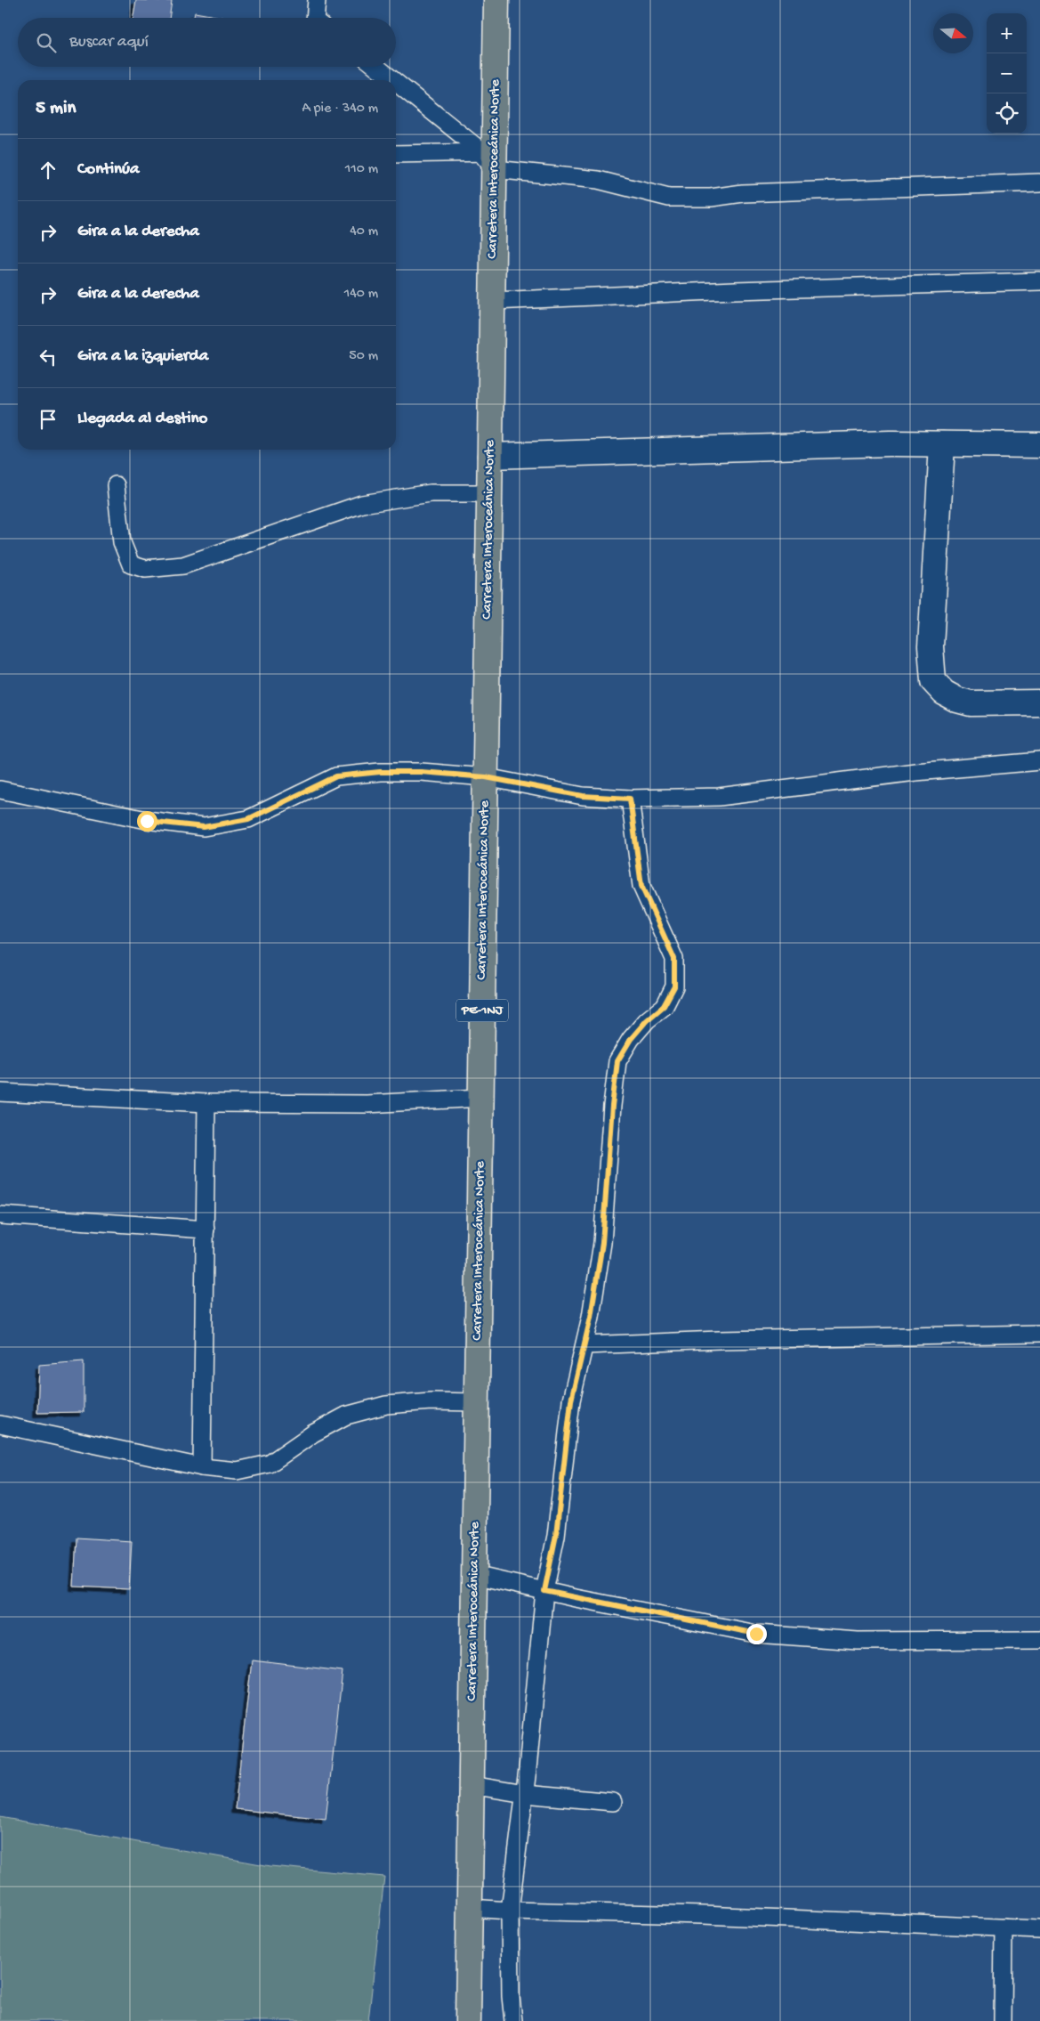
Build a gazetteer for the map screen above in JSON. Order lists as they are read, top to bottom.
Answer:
{
  "streets": {
    "highway": ["Carretera Interoceánica Norte", "PE-1NJ"]
  },
  "north": "right",
  "page": {
    "map_buttons": ["+", "−"],
    "search": "Buscar aquí",
    "heading": ["5 min", "A pie · 340 m"],
    "list": [
      ["Continúa", "110 m"],
      ["Gira a la derecha", "40 m"],
      ["Gira a la derecha", "140 m"],
      ["Gira a la izquierda", "50 m"],
      "Llegada al destino"
    ]
  }
}
